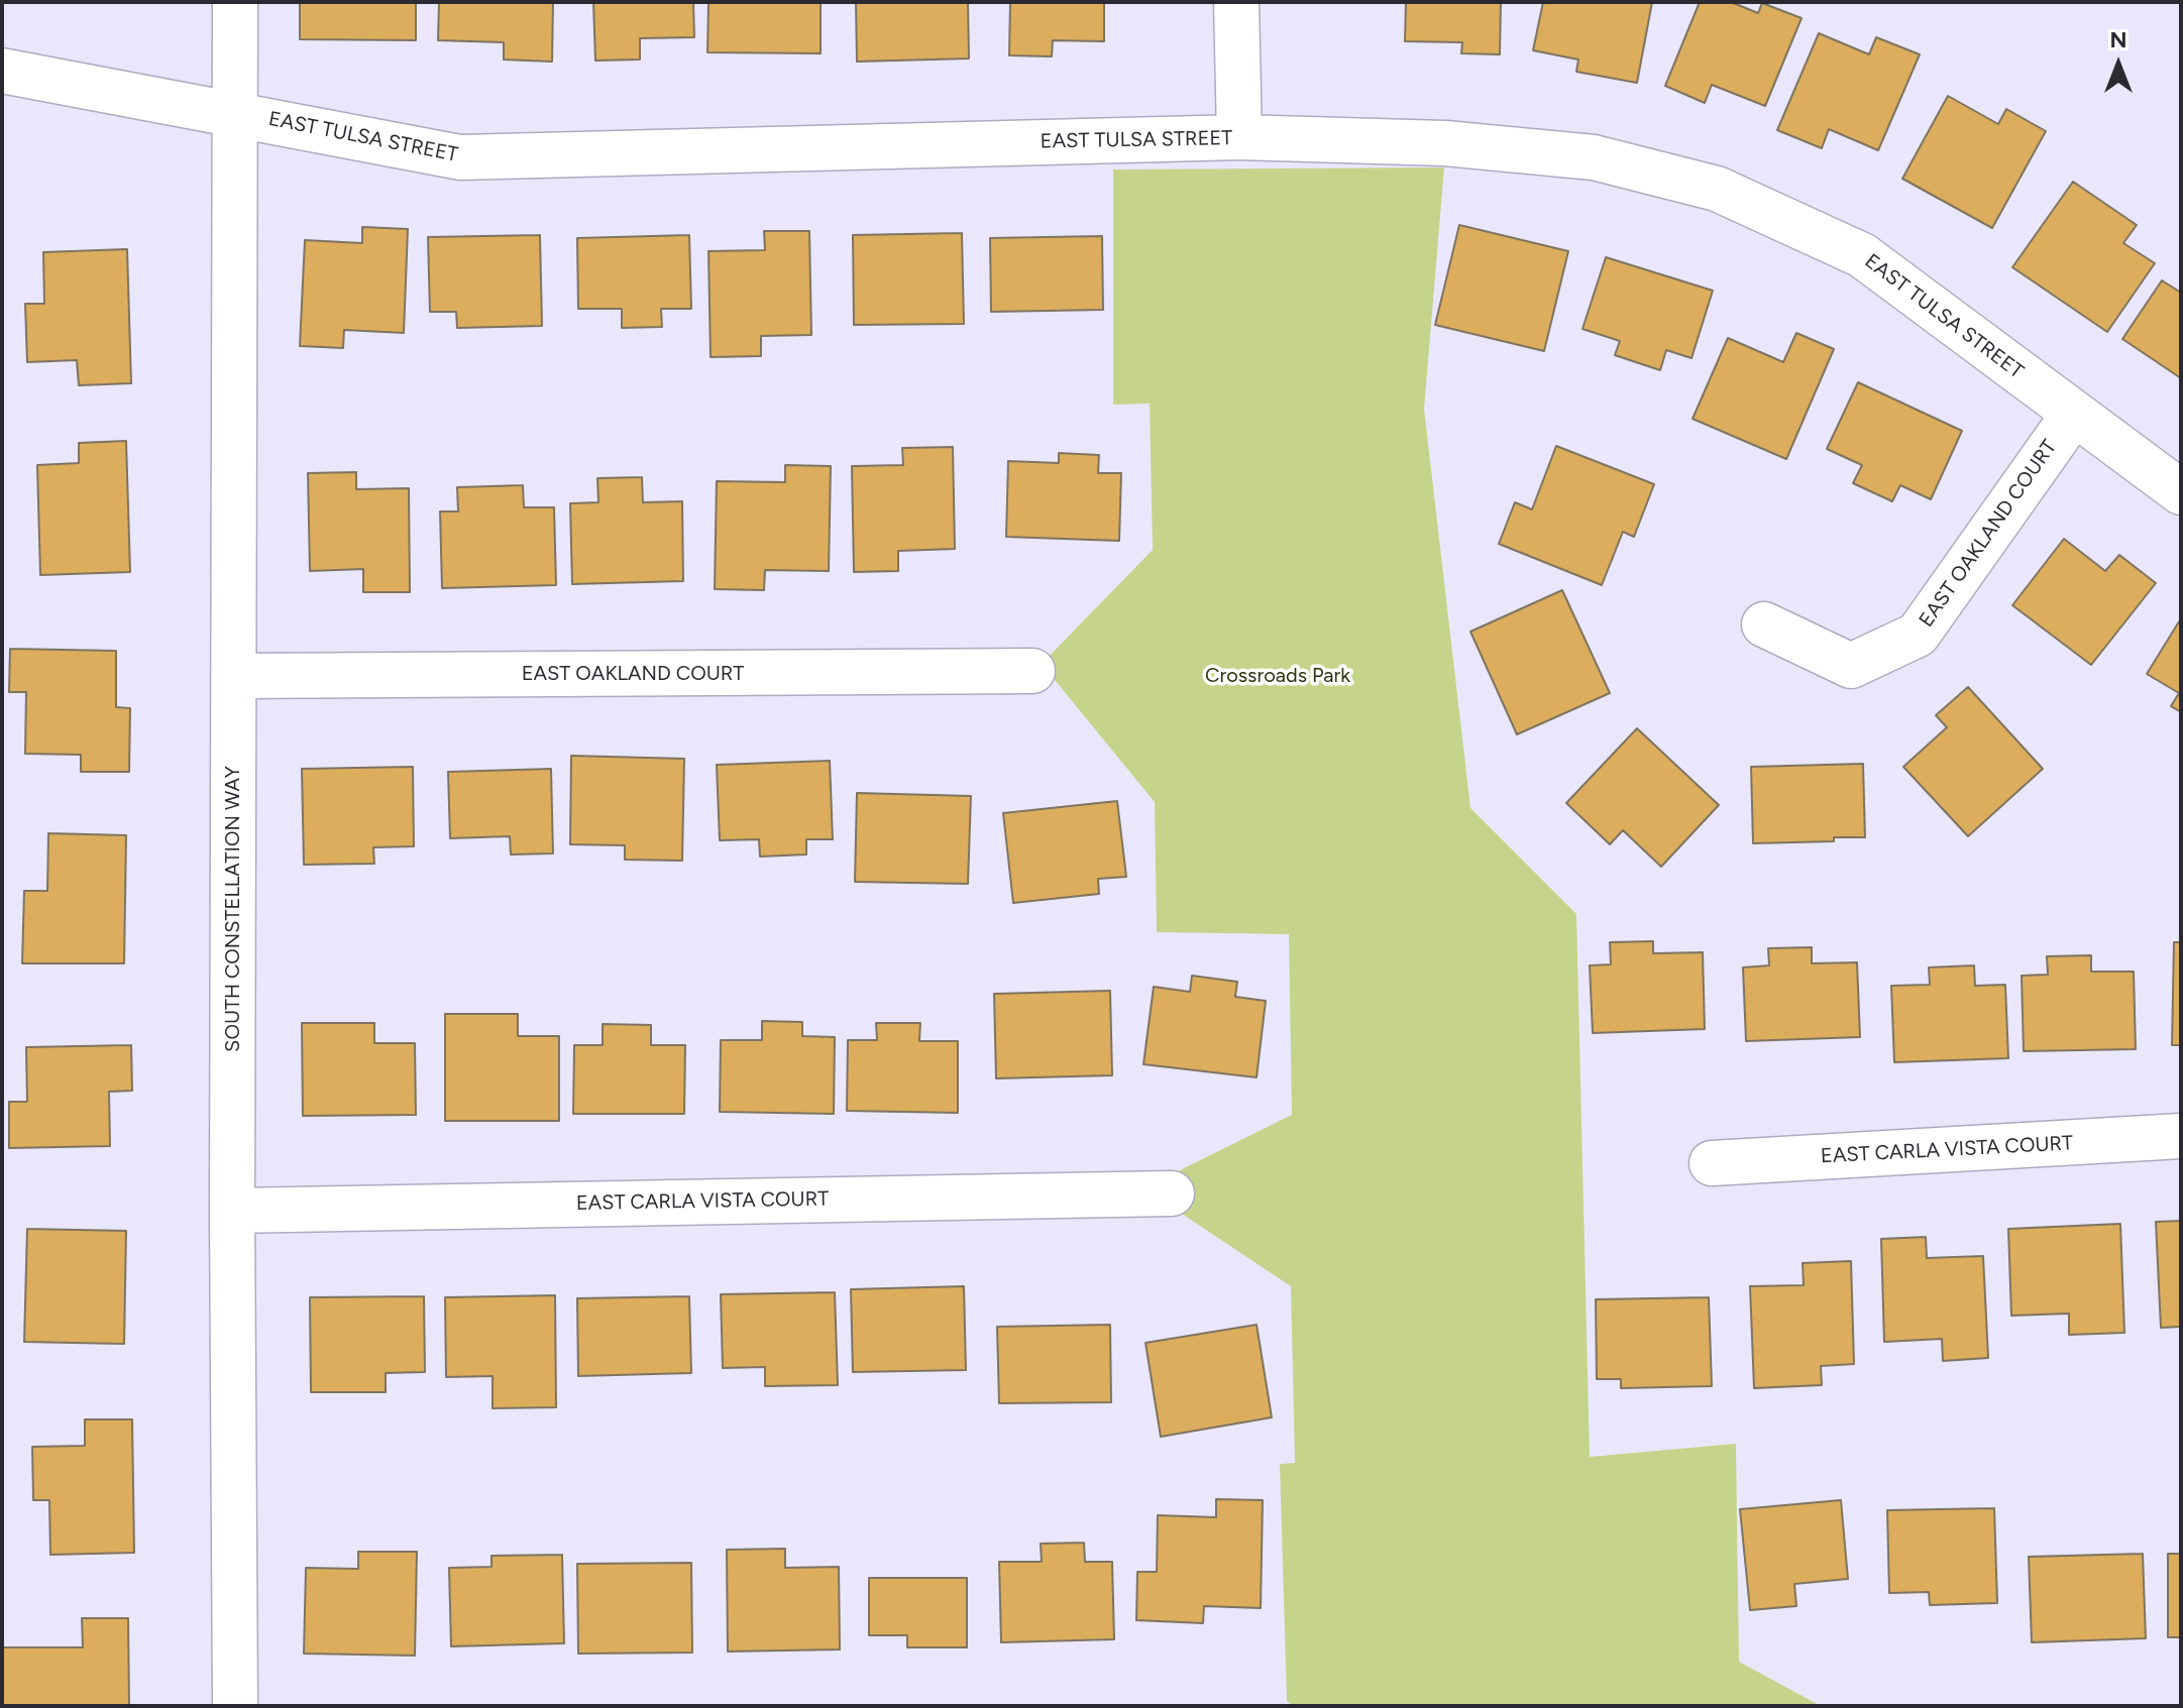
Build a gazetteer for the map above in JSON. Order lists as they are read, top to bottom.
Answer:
{
  "streets": {
    "street": [
      "EAST TULSA STREET",
      "EAST OAKLAND COURT",
      "SOUTH CONSTELLATION WAY",
      "EAST CARLA VISTA COURT"
    ]
  },
  "crossings": [
    ["EAST TULSA STREET", "EAST OAKLAND COURT"],
    ["EAST TULSA STREET", "SOUTH CONSTELLATION WAY"],
    ["EAST OAKLAND COURT", "SOUTH CONSTELLATION WAY"],
    ["SOUTH CONSTELLATION WAY", "EAST CARLA VISTA COURT"]
  ],
  "parks": ["Crossroads Park"],
  "north": "top"
}
